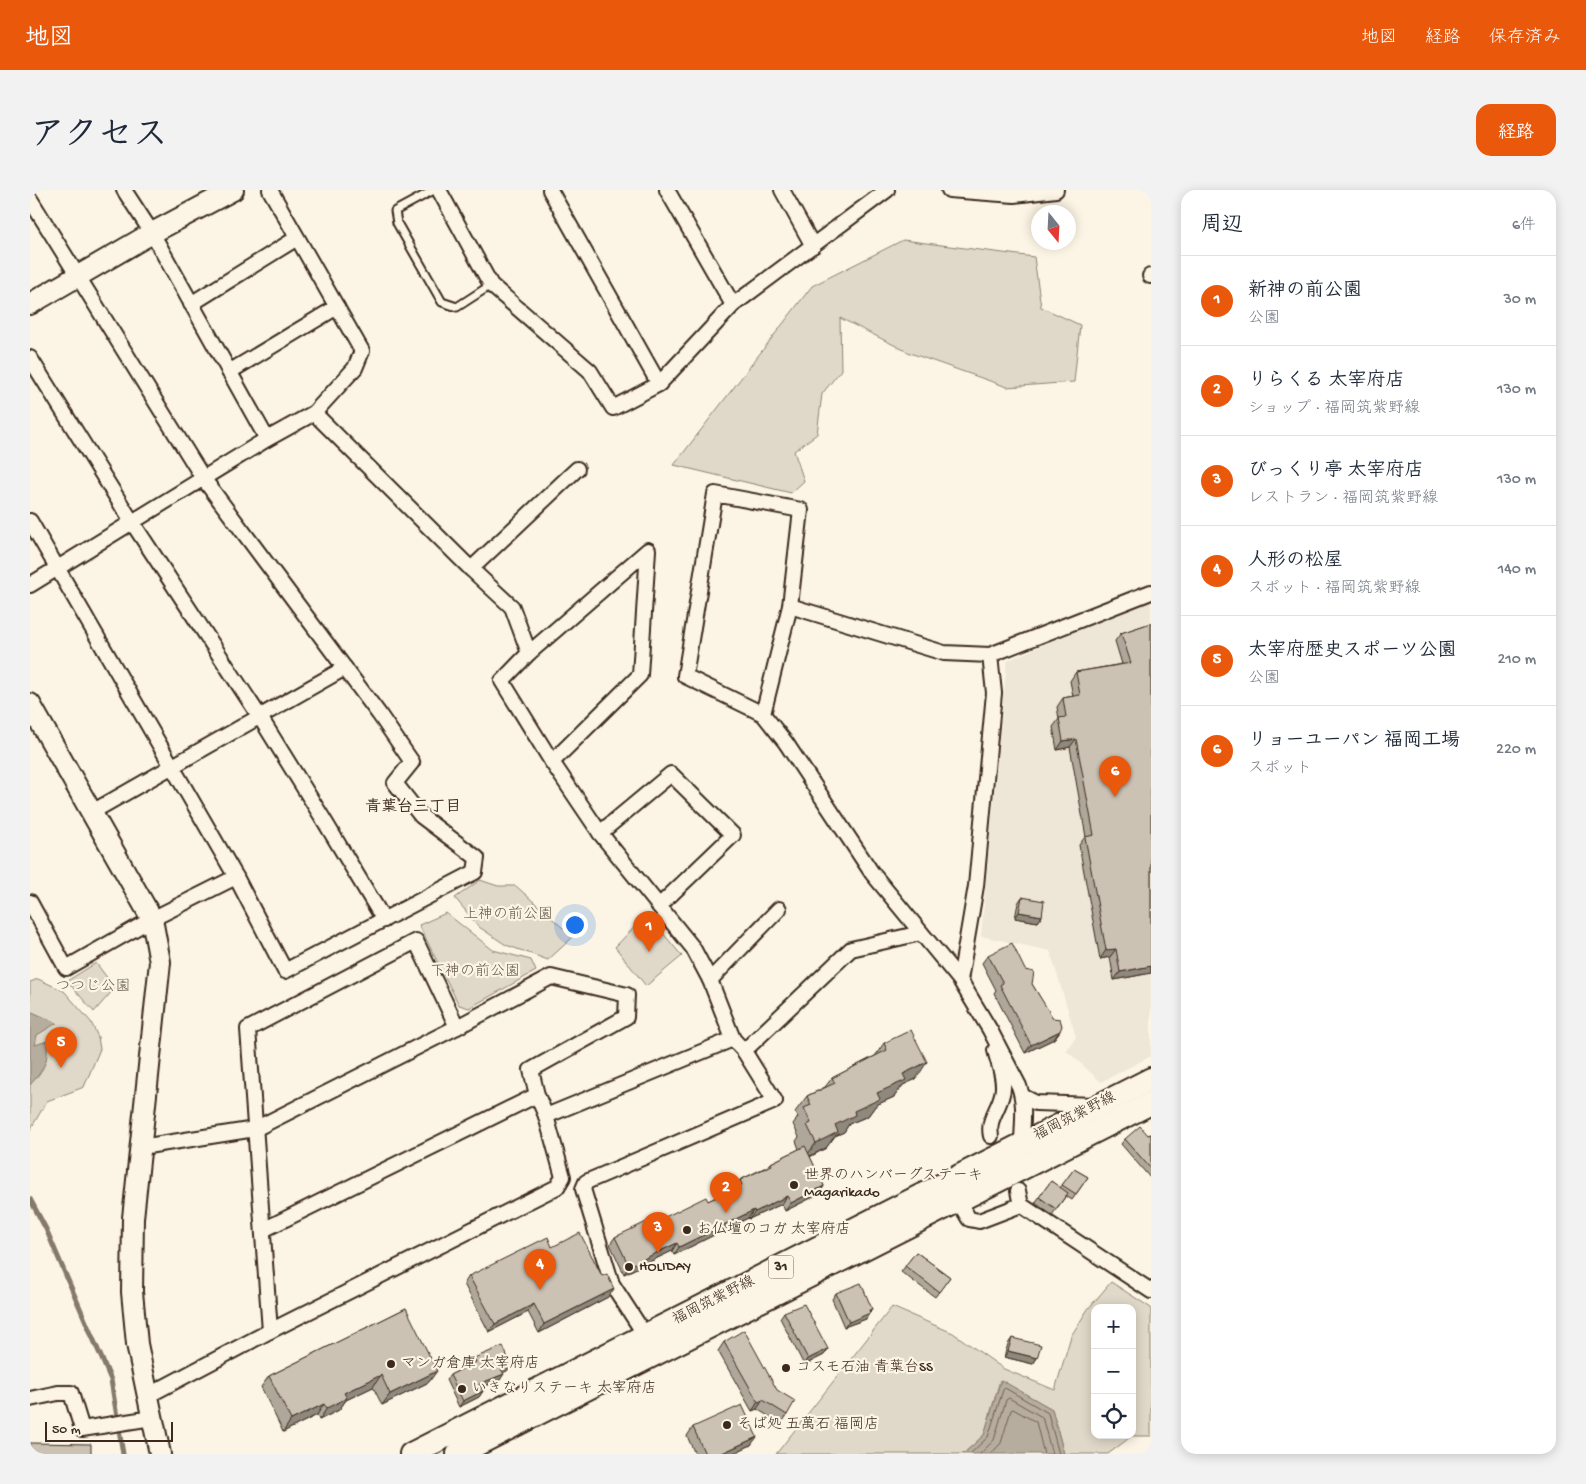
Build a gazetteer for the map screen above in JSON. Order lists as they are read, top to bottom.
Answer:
{
  "streets": {
    "main road": ["福岡筑紫野線", "31"]
  },
  "districts": ["青葉台三丁目"],
  "parks": ["上神の前公園", "下神の前公園", "つつじ公園"],
  "places": [
    "世界のハンバーグステーキ Magarikado",
    "お仏壇のコガ 太宰府店",
    "HOLIDAY",
    "マンガ倉庫 太宰府店",
    "コスモ石油 青葉台SS",
    "いきなりステーキ 太宰府店",
    "そば処 五萬石 福岡店"
  ],
  "scale_bar": "50 m",
  "north": "bottom",
  "page": {
    "header": "地図",
    "nav": ["地図", "経路", "保存済み"],
    "title": "アクセス",
    "buttons": "経路",
    "heading": ["周辺", "6件"],
    "list": [
      {
        "mark": "1",
        "name": "新神の前公園",
        "note": "公園",
        "value": "30 m"
      },
      {
        "mark": "2",
        "name": "りらくる 太宰府店",
        "note": "ショップ · 福岡筑紫野線",
        "value": "130 m"
      },
      {
        "mark": "3",
        "name": "びっくり亭 太宰府店",
        "note": "レストラン · 福岡筑紫野線",
        "value": "130 m"
      },
      {
        "mark": "4",
        "name": "人形の松屋",
        "note": "スポット · 福岡筑紫野線",
        "value": "140 m"
      },
      {
        "mark": "5",
        "name": "太宰府歴史スポーツ公園",
        "note": "公園",
        "value": "210 m"
      },
      {
        "mark": "6",
        "name": "リョーユーパン 福岡工場",
        "note": "スポット",
        "value": "220 m"
      }
    ],
    "pins": [
      "6",
      "1",
      "5",
      "2",
      "3",
      "4"
    ],
    "map_buttons": ["+", "−"],
    "scale": "50 m"
  }
}
